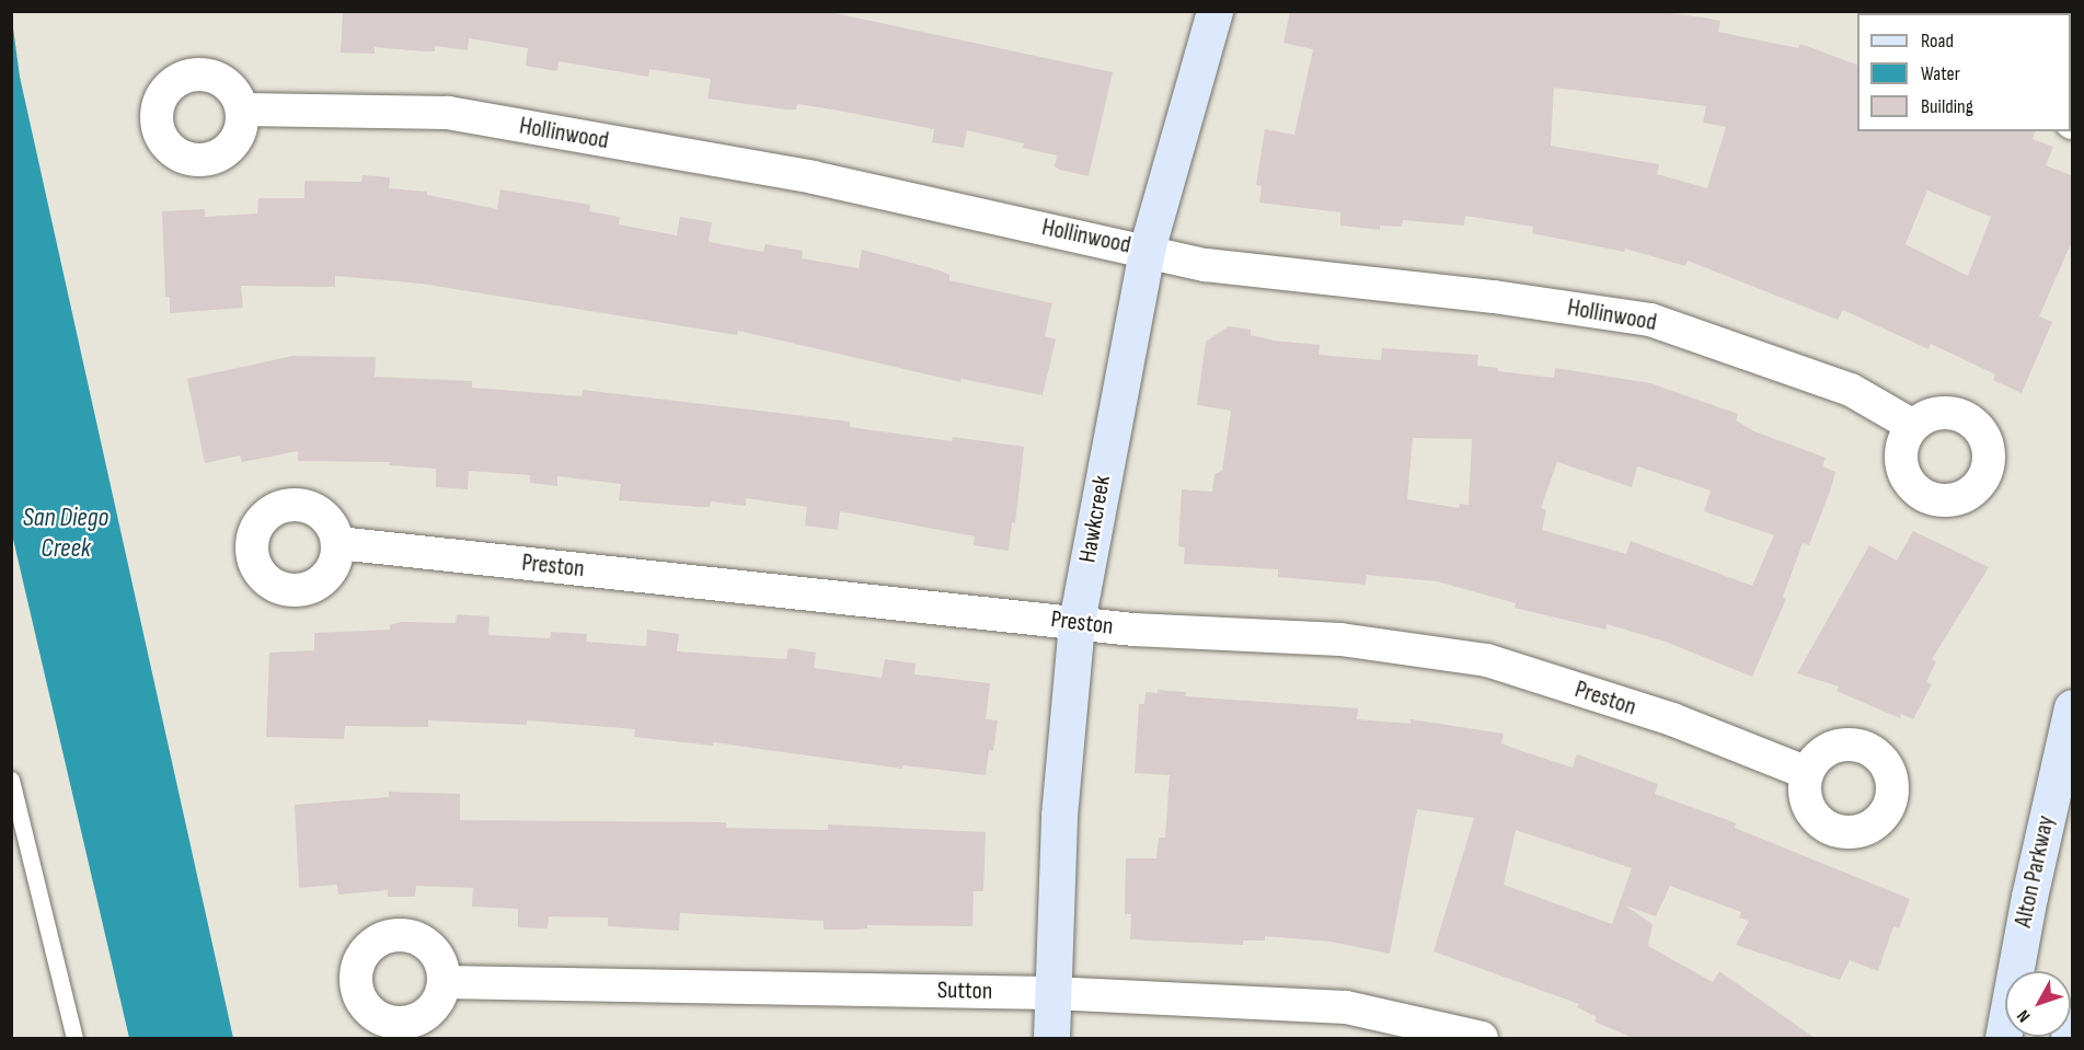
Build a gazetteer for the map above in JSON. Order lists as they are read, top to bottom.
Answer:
{
  "streets": {
    "street": [
      "Hollinwood",
      "Hawkcreek",
      "Preston",
      "Alton Parkway",
      "Sutton"
    ]
  },
  "crossings": [
    ["Hollinwood", "Hawkcreek"],
    ["Hawkcreek", "Preston"],
    ["Hawkcreek", "Sutton"]
  ],
  "water": ["San Diego Creek"],
  "legend": ["Road", "Water", "Building"],
  "north": "bottom left"
}
